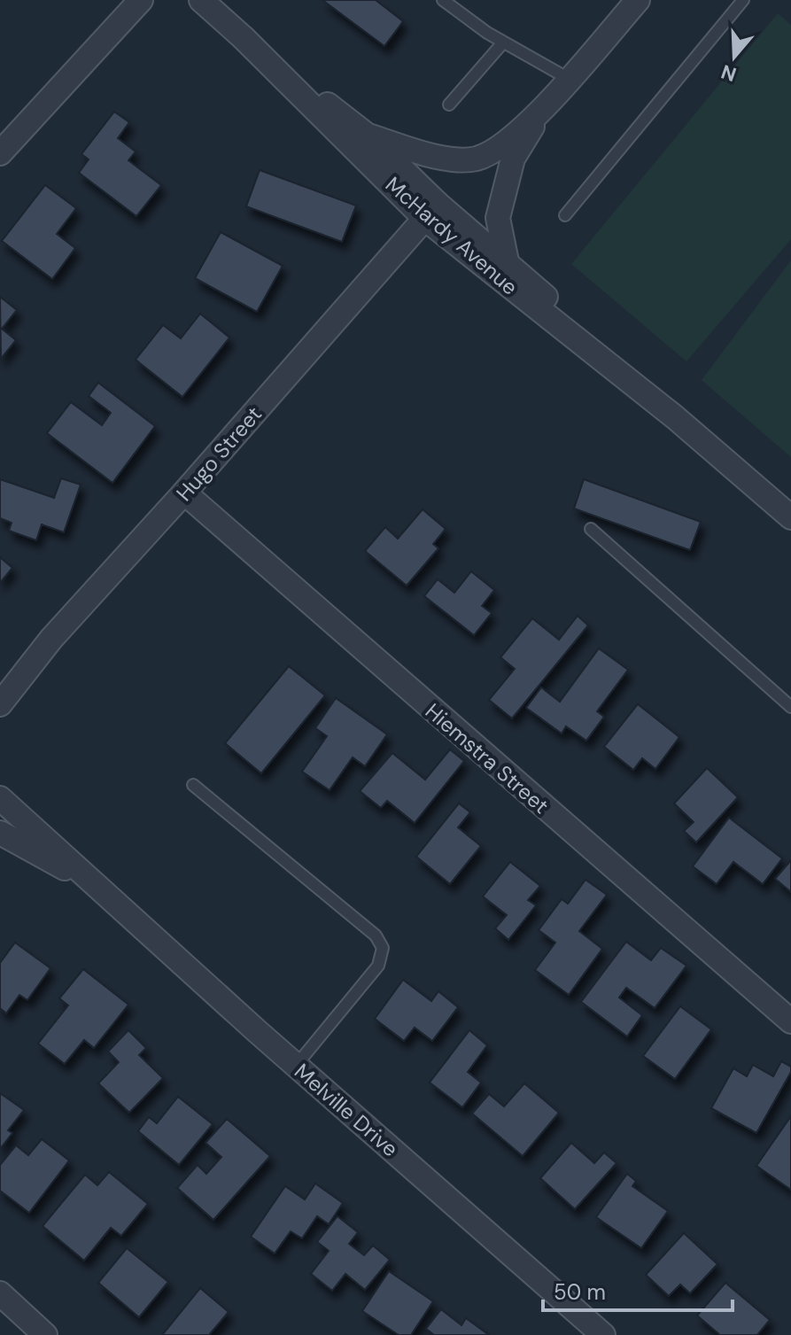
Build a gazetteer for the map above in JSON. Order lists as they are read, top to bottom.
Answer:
{
  "streets": {
    "street": [
      "McHardy Avenue",
      "Hugo Street",
      "Hiemstra Street",
      "Melville Drive"
    ]
  },
  "crossings": [
    ["McHardy Avenue", "Hugo Street"],
    ["Hugo Street", "Hiemstra Street"]
  ],
  "scale_bar": "50 m",
  "north": "bottom"
}
